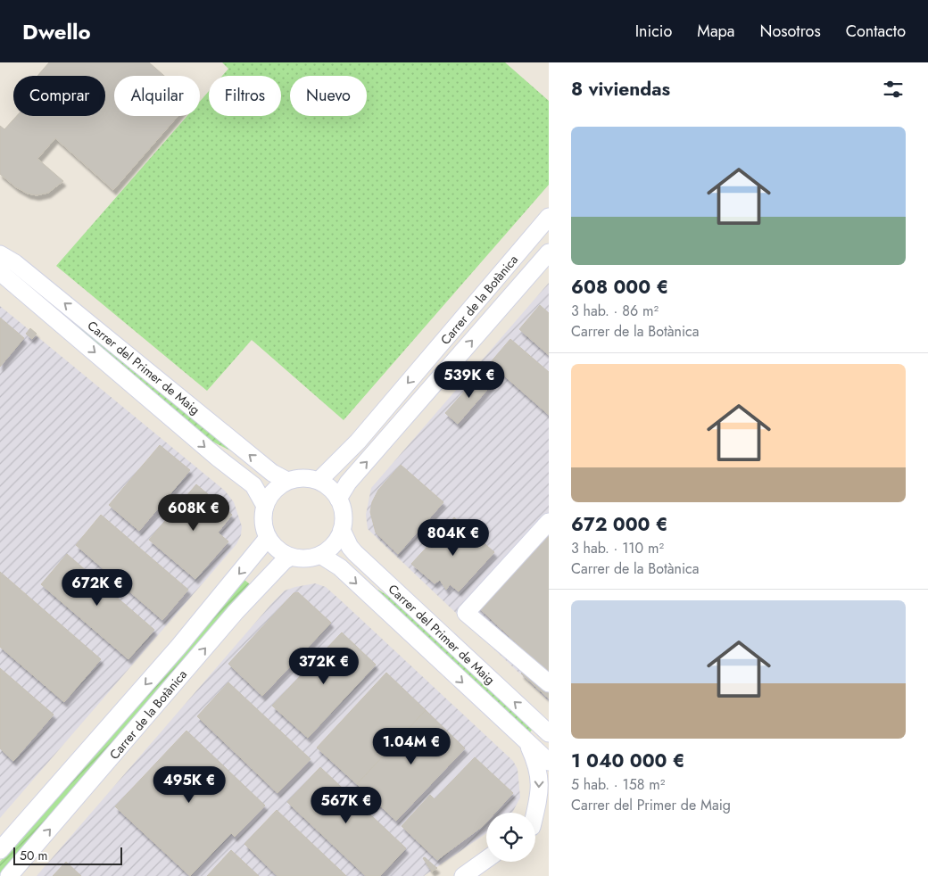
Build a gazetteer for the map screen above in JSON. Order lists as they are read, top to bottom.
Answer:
{
  "streets": {
    "street": ["Carrer de la Botànica", "Carrer del Primer de Maig"]
  },
  "crossings": [
    ["Carrer de la Botànica", "Carrer del Primer de Maig"]
  ],
  "scale_bar": "50 m",
  "page": {
    "header": "Dwello",
    "nav": [
      "Inicio",
      "Mapa",
      "Nosotros",
      "Contacto"
    ],
    "heading": "8 viviendas",
    "chip": [
      "Comprar",
      "Alquilar",
      "Filtros",
      "Nuevo"
    ],
    "list": [
      {
        "name": "608 000 €",
        "note": "3 hab. · 86 m² · Carrer de la Botànica"
      },
      {
        "name": "672 000 €",
        "note": "3 hab. · 110 m² · Carrer de la Botànica"
      },
      {
        "name": "1 040 000 €",
        "note": "5 hab. · 158 m² · Carrer del Primer de Maig"
      }
    ],
    "price": [
      "539K €",
      "608K €",
      "804K €",
      "672K €",
      "372K €",
      "1.04M €",
      "495K €",
      "567K €"
    ],
    "scale": "50 m"
  }
}
